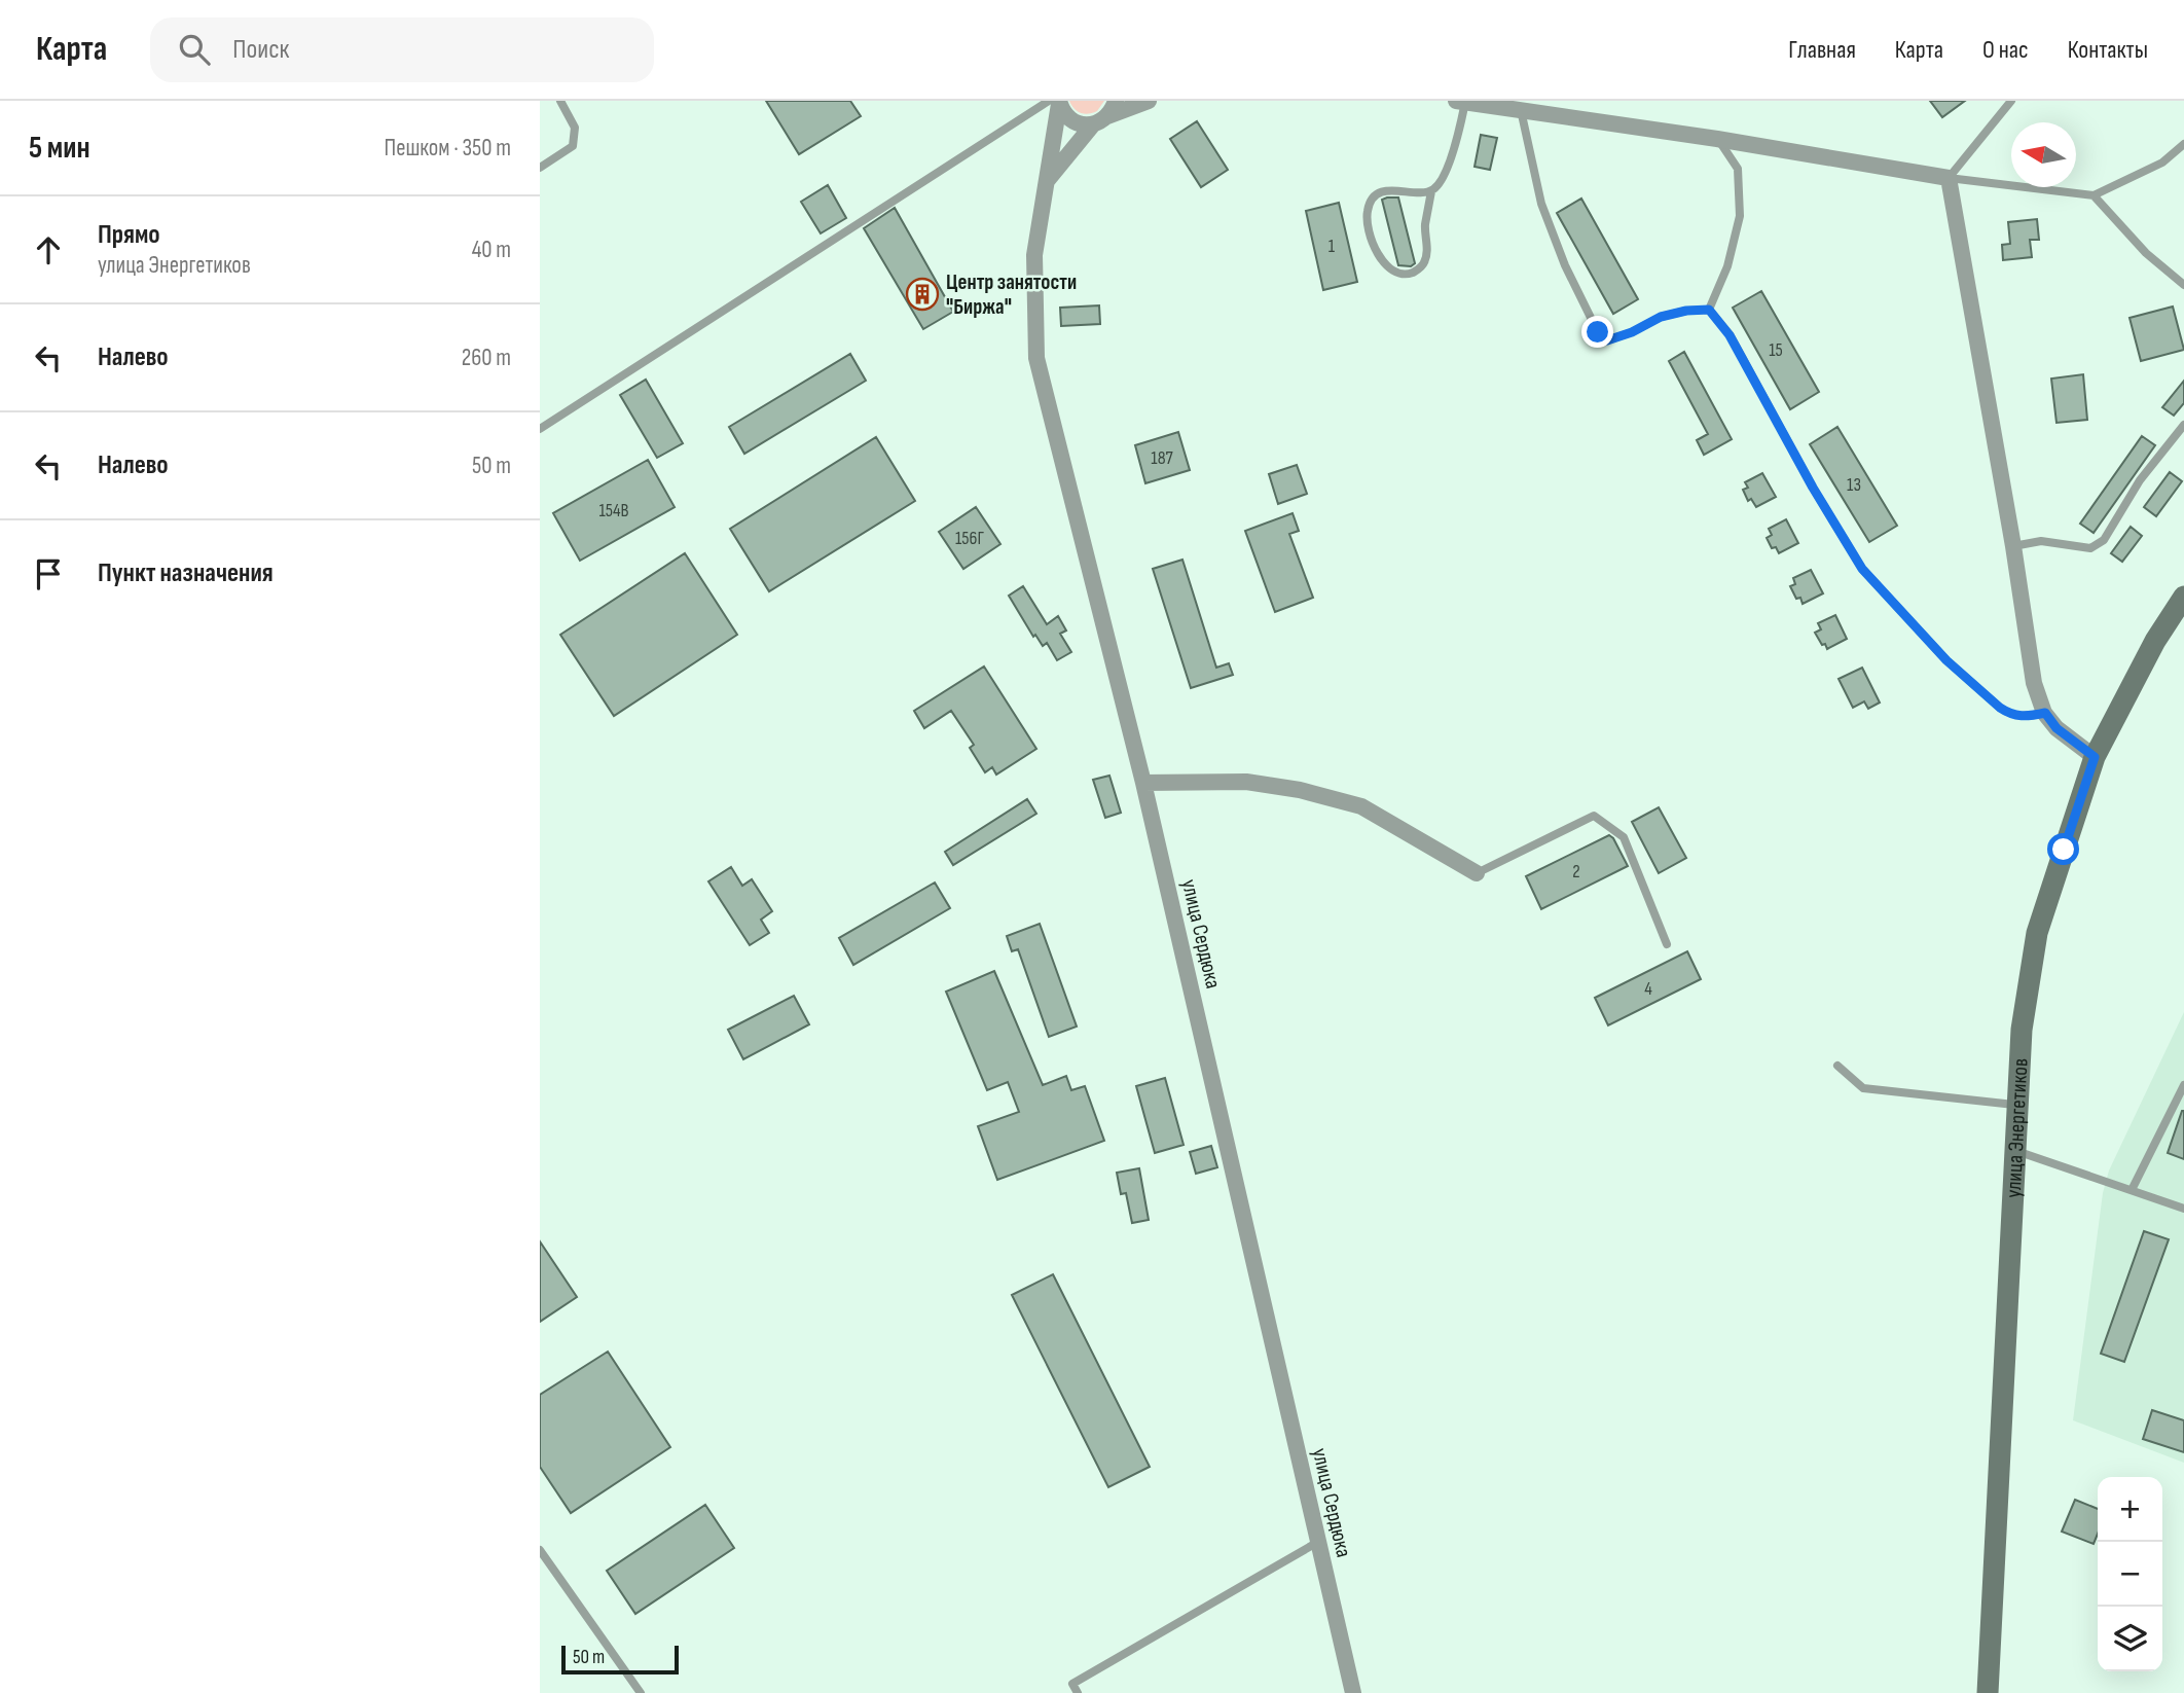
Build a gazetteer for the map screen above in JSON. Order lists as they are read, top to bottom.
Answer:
{
  "streets": {
    "main road": ["улица Энергетиков"],
    "street": ["улица Сердюка"]
  },
  "places": {
    "building": ["Центр занятости \"Биржа\""]
  },
  "house_numbers": [
    "1",
    "15",
    "187",
    "13",
    "154В",
    "156Г",
    "2",
    "4"
  ],
  "scale_bar": "50 m",
  "north": "left",
  "page": {
    "header": "Карта",
    "search": "Поиск",
    "nav": [
      "Главная",
      "Карта",
      "О нас",
      "Контакты"
    ],
    "heading": ["5 мин", "Пешком · 350 m"],
    "list": [
      ["Прямо", "улица Энергетиков", "40 m"],
      ["Налево", "260 m"],
      ["Налево", "50 m"],
      "Пункт назначения"
    ],
    "map_buttons": ["+", "−"],
    "scale": "50 m"
  }
}
